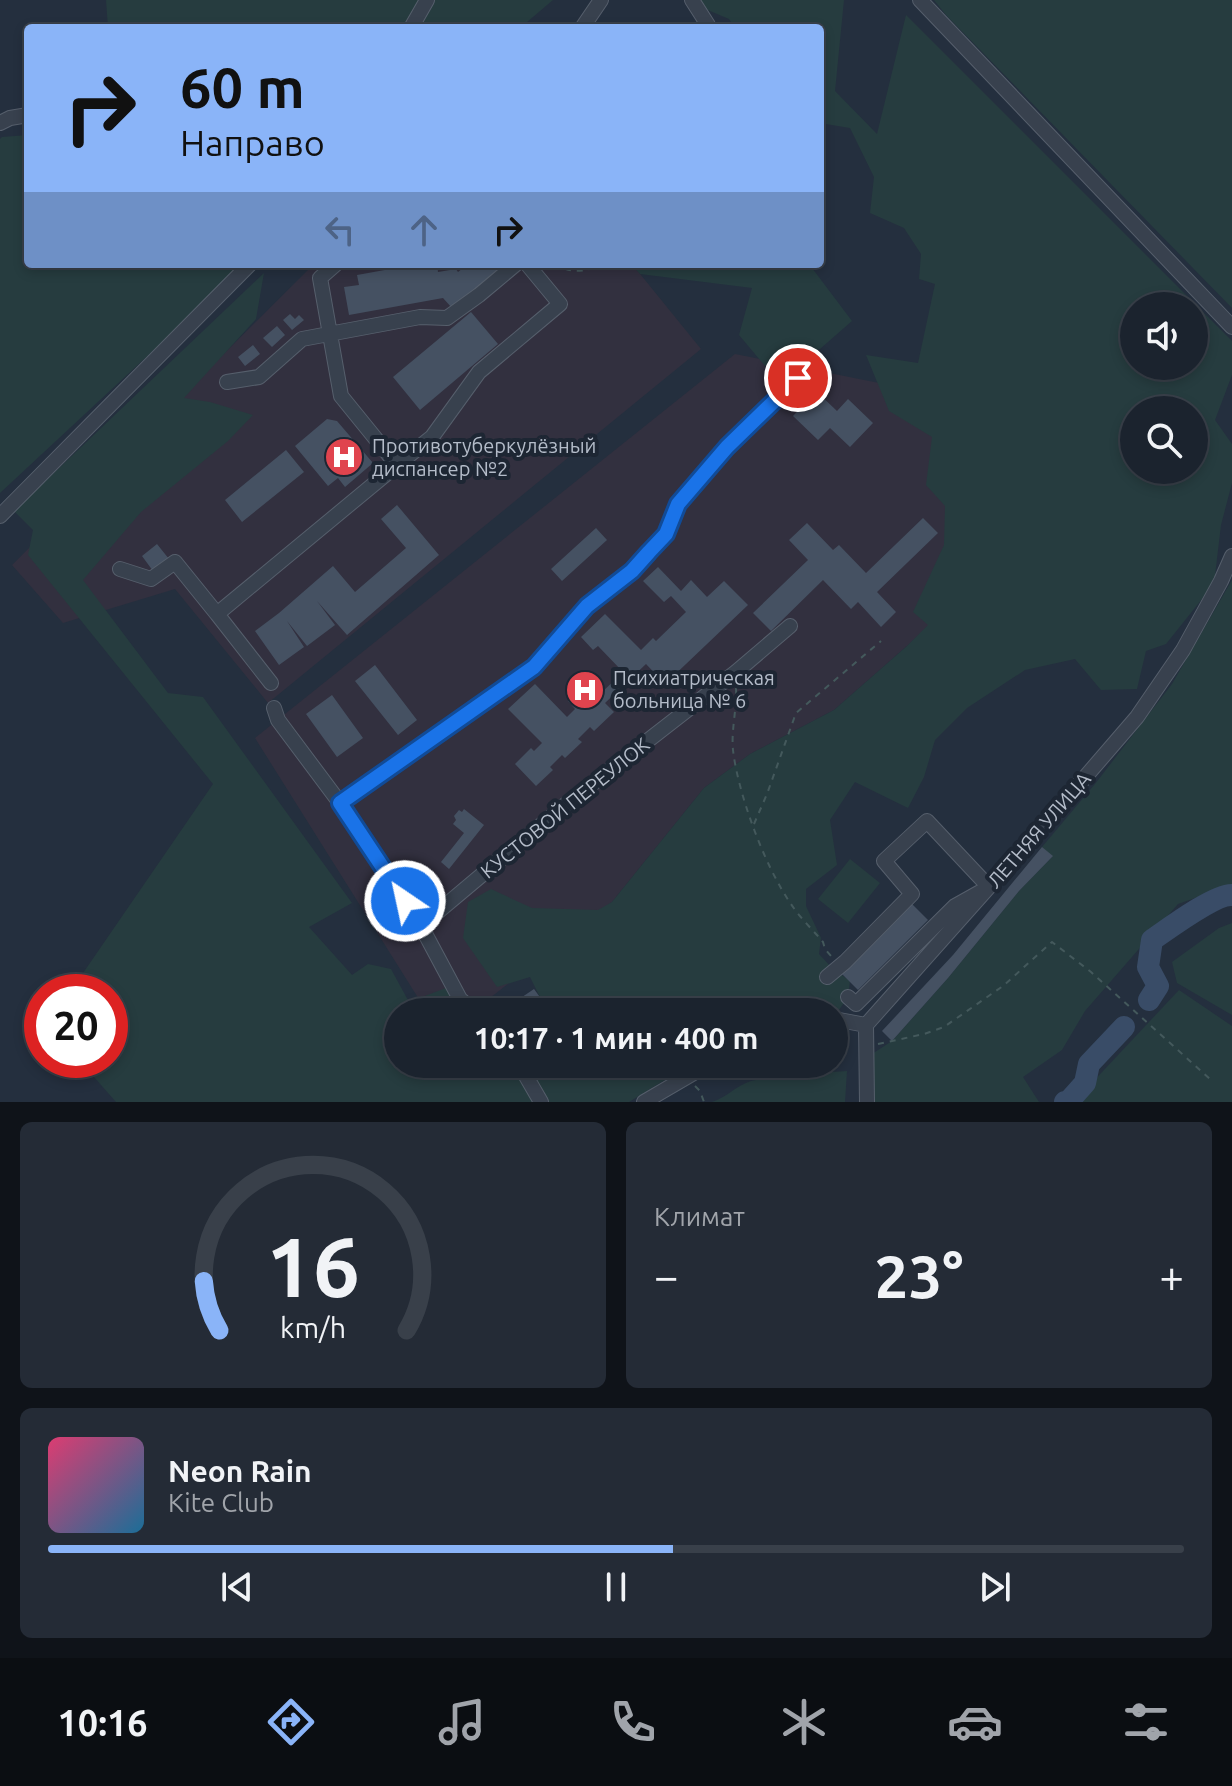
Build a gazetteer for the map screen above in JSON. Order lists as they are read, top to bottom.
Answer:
{
  "streets": {
    "street": ["КУСТОВОЙ ПЕРЕУЛОК", "ЛЕТНЯЯ УЛИЦА"]
  },
  "places": {
    "hospital": ["Противотуберкулёзный диспансер №2", "Психиатрическая больница № 6"]
  },
  "page": {
    "turn": ["60 m", "Направо"],
    "limit": "20",
    "trip": "10:17 · 1 мин · 400 m",
    "tile": "Климат",
    "heat": ["−", "23°", "+"],
    "song": ["Neon Rain", "Kite Club"],
    "tabs": "10:16",
    "gauge": ["16", "km/h"]
  }
}
